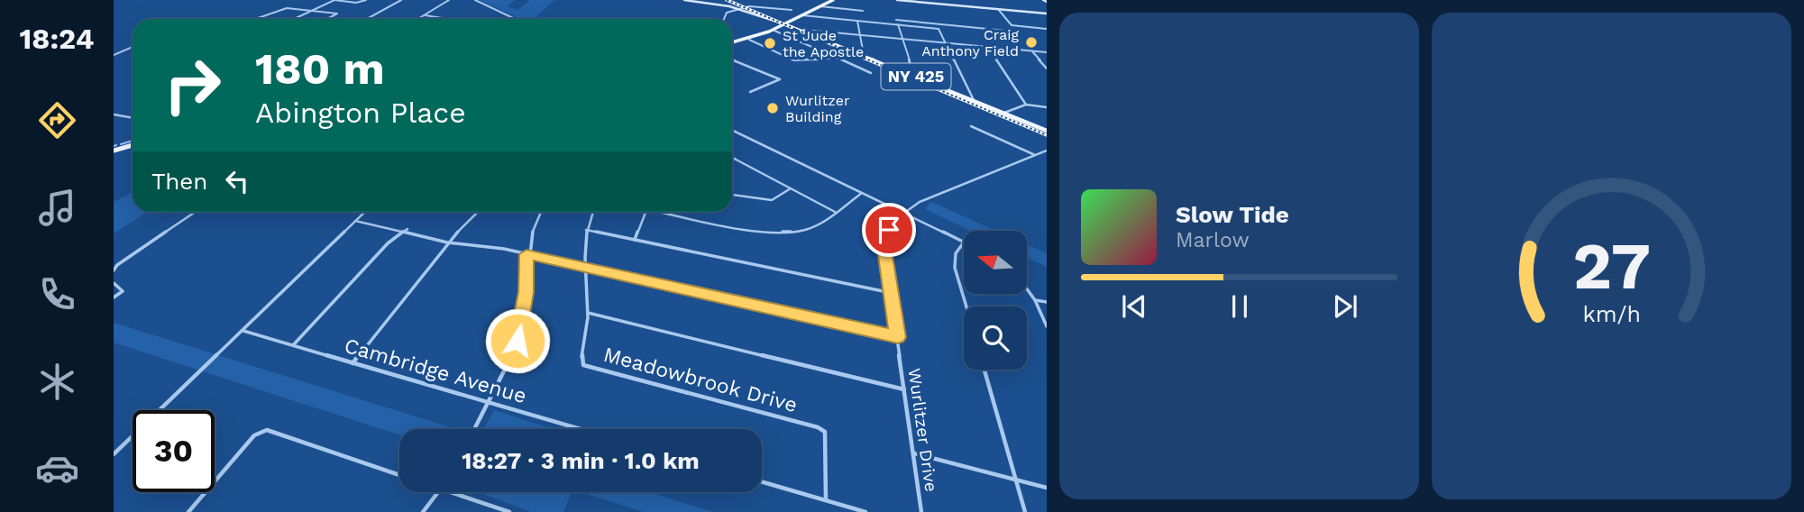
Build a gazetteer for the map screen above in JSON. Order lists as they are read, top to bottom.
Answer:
{
  "streets": {
    "main road": ["NY 425"],
    "street": ["Cambridge Avenue", "Meadowbrook Drive", "Wurlitzer Drive"]
  },
  "places": ["Craig Anthony Field", "St Jude the Apostle", "Wurlitzer Building"],
  "north": "left",
  "page": {
    "tabs": "18:24",
    "turn": ["180 m", "Abington Place"],
    "then": "Then",
    "song": ["Slow Tide", "Marlow"],
    "limit": "30",
    "trip": "18:27 · 3 min · 1.0 km",
    "gauge": ["27", "km/h"]
  }
}
